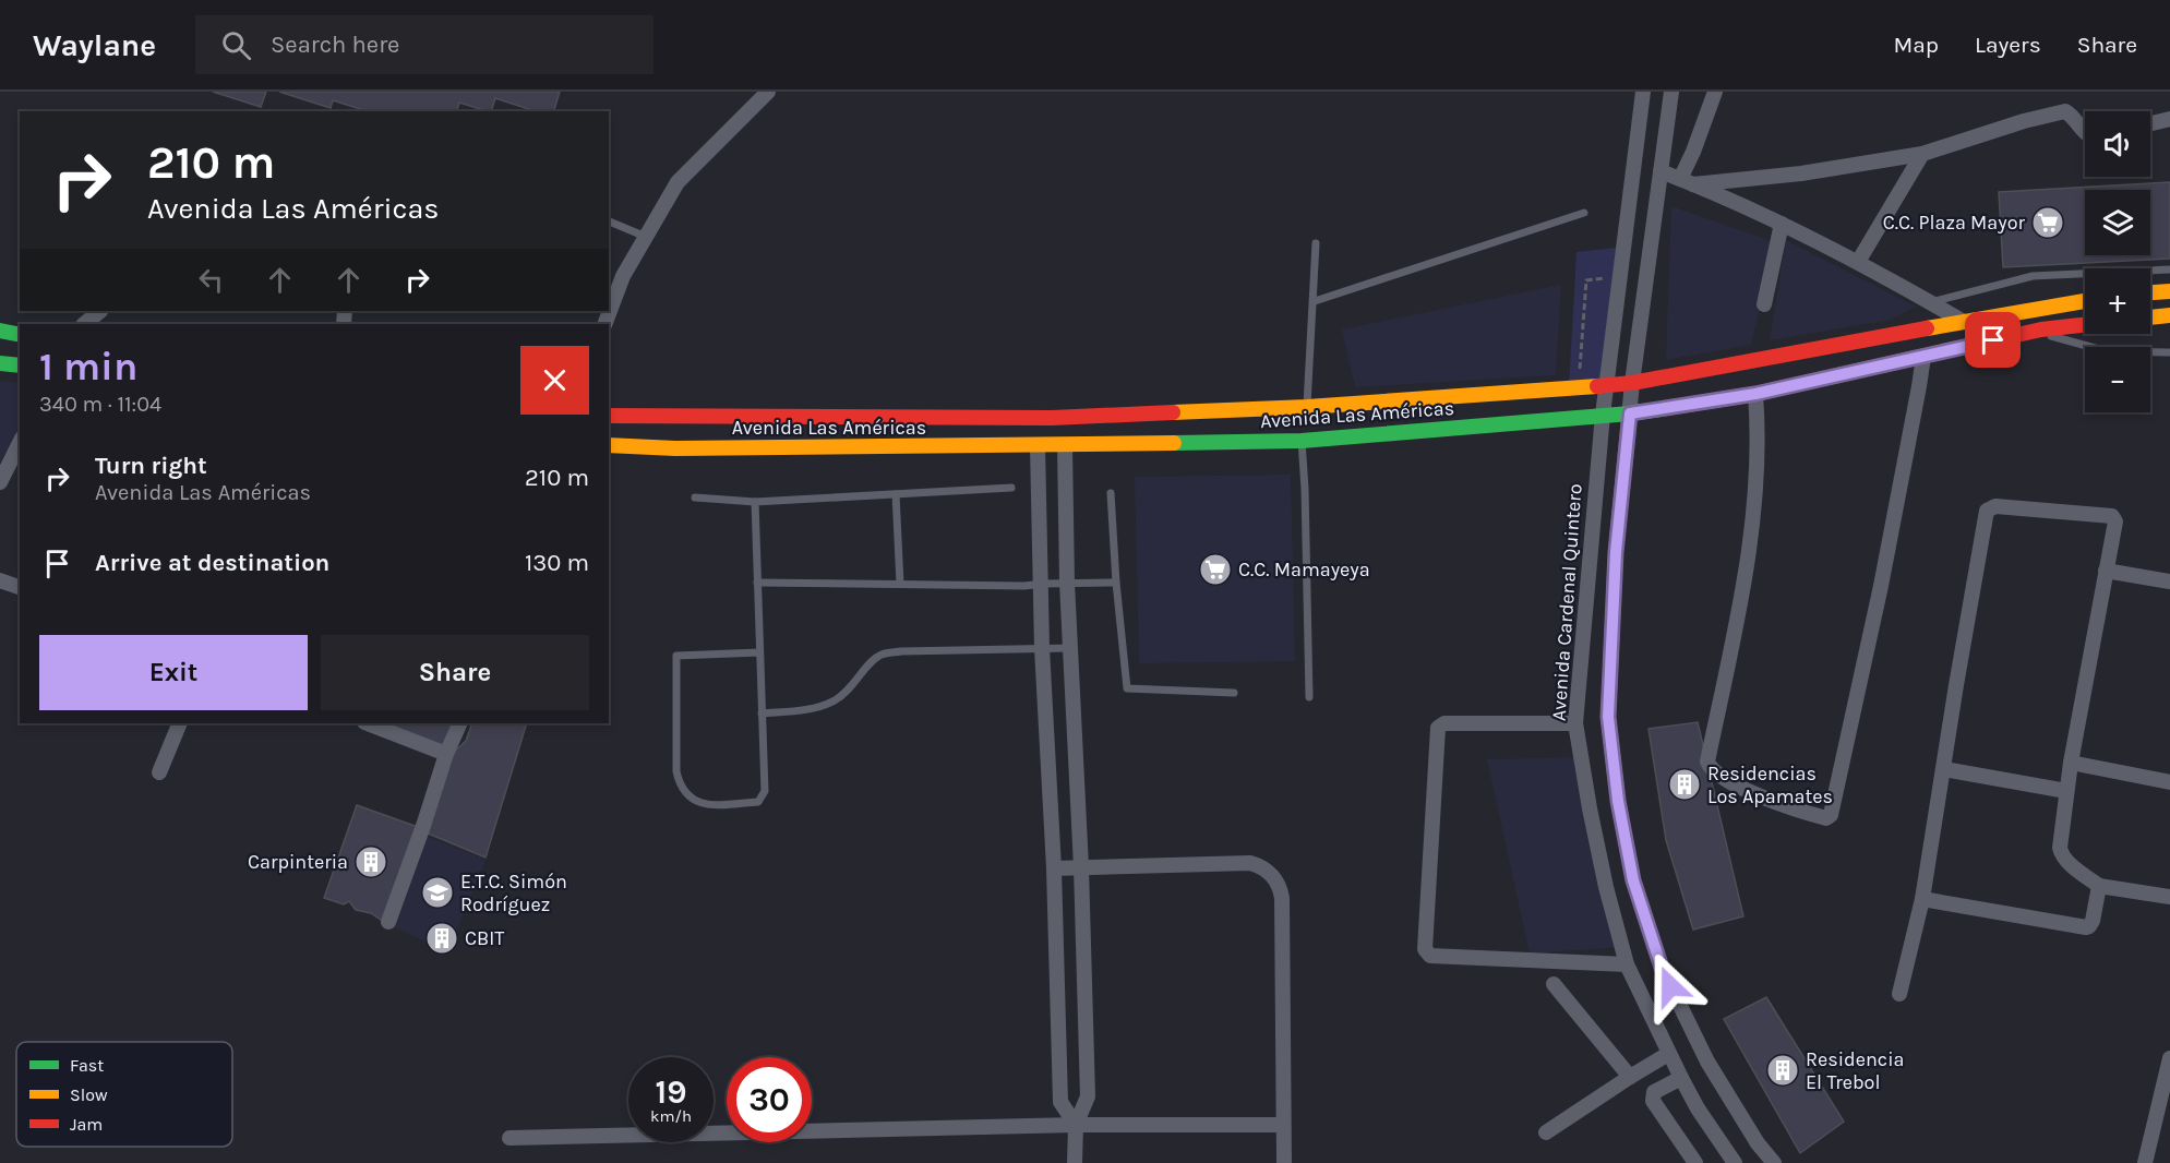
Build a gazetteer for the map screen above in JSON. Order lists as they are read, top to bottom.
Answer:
{
  "streets": {
    "street": ["Avenida Las Américas", "Avenida Cardenal Quintero"]
  },
  "crossings": [
    ["Avenida Las Américas", "Avenida Cardenal Quintero"]
  ],
  "places": {
    "supermarket": ["C.C. Plaza Mayor", "C.C. Mamayeya"],
    "building": [
      "Residencias Los Apamates",
      "Carpinteria",
      "CBIT",
      "Residencia El Trebol"
    ],
    "school or university": ["E.T.C. Simón Rodríguez"]
  },
  "legend": ["Fast", "Slow", "Jam"],
  "page": {
    "header": "Waylane",
    "search": "Search here",
    "nav": ["Map", "Layers", "Share"],
    "map_buttons": ["+", "−"],
    "turn": ["210 m", "Avenida Las Américas"],
    "heading": ["1 min", "340 m · 11:04"],
    "list": [
      {
        "name": "Turn right",
        "note": "Avenida Las Américas",
        "value": "210 m"
      },
      {
        "name": "Arrive at destination",
        "value": "130 m"
      }
    ],
    "buttons": ["Exit", "Share"],
    "speed": "19 km/h",
    "limit": "30"
  }
}
